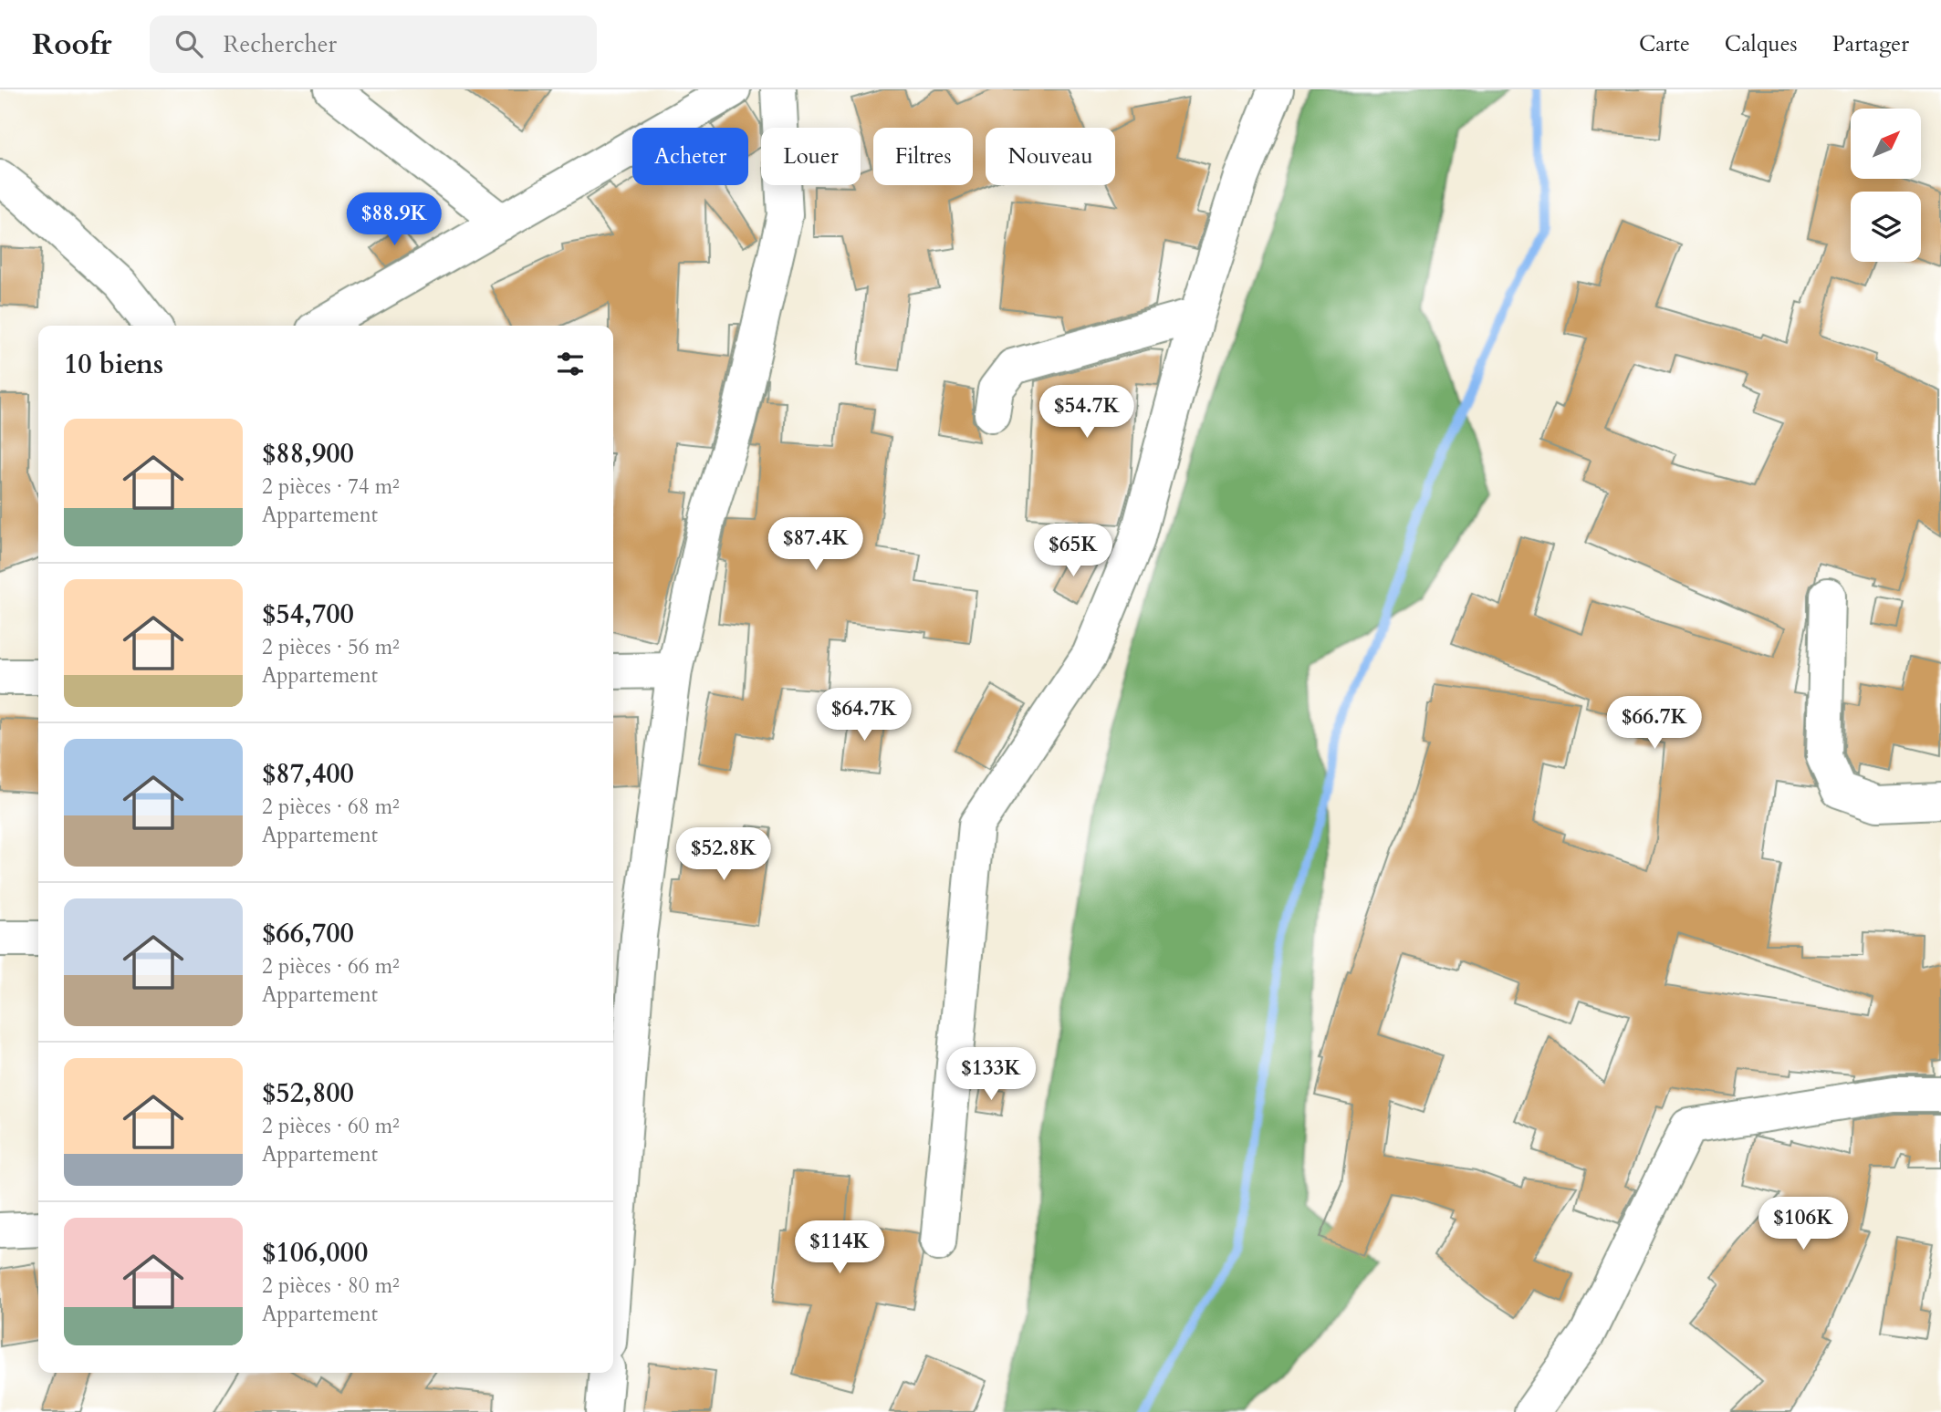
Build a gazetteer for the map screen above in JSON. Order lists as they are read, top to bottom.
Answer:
{
  "north": "top right",
  "page": {
    "header": "Roofr",
    "search": "Rechercher",
    "nav": ["Carte", "Calques", "Partager"],
    "chip": [
      "Acheter",
      "Louer",
      "Filtres",
      "Nouveau"
    ],
    "price": [
      "$88.9K",
      "$54.7K",
      "$87.4K",
      "$65K",
      "$64.7K",
      "$66.7K",
      "$52.8K",
      "$133K",
      "$106K",
      "$114K"
    ],
    "heading": "10 biens",
    "list": [
      {
        "name": "$88,900",
        "note": "2 pièces · 74 m² · Appartement"
      },
      {
        "name": "$54,700",
        "note": "2 pièces · 56 m² · Appartement"
      },
      {
        "name": "$87,400",
        "note": "2 pièces · 68 m² · Appartement"
      },
      {
        "name": "$66,700",
        "note": "2 pièces · 66 m² · Appartement"
      },
      {
        "name": "$52,800",
        "note": "2 pièces · 60 m² · Appartement"
      },
      {
        "name": "$106,000",
        "note": "2 pièces · 80 m² · Appartement"
      }
    ]
  }
}
